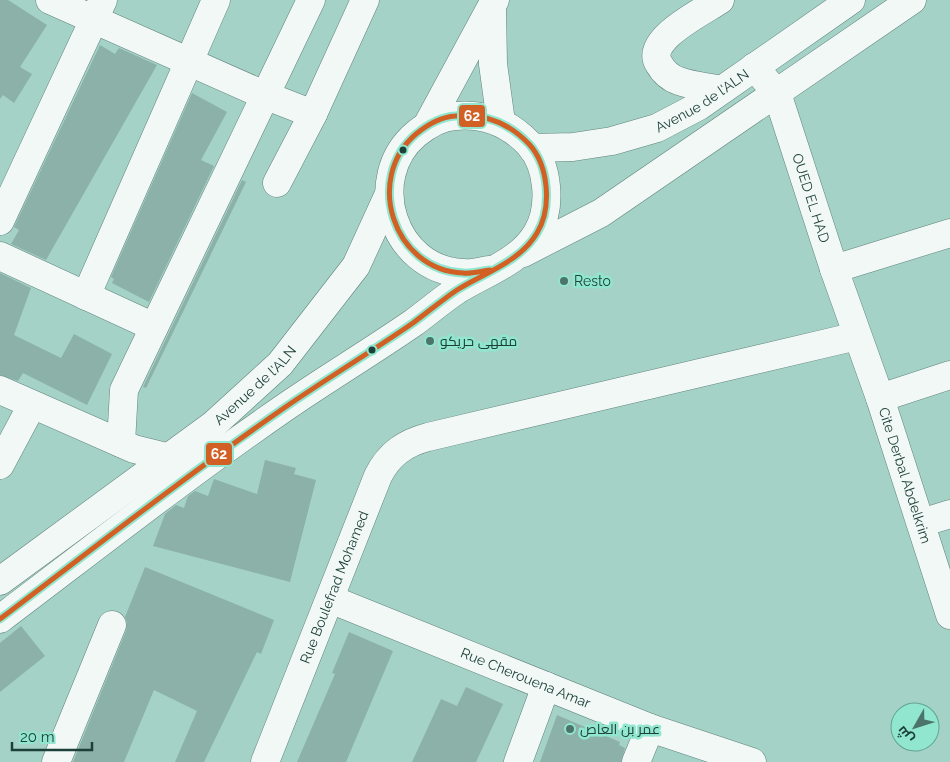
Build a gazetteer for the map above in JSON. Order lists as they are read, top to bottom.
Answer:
{
  "streets": {
    "street": [
      "Avenue de l'ALN",
      "OUED EL HAD",
      "Cite Derbal Abdelkrim",
      "Rue Boulefrad Mohamed",
      "Rue Cherouena Amar"
    ]
  },
  "crossings": [
    ["Avenue de l'ALN", "OUED EL HAD"],
    ["OUED EL HAD", "Cite Derbal Abdelkrim"],
    ["OUED EL HAD", "Rue Boulefrad Mohamed"],
    ["Cite Derbal Abdelkrim", "Rue Boulefrad Mohamed"],
    ["Rue Boulefrad Mohamed", "Rue Cherouena Amar"]
  ],
  "places": ["Resto", "مقهى حريكو", "عمر بن العاص"],
  "lines": ["transit line 62"],
  "scale_bar": "20 m",
  "north": "bottom left"
}
